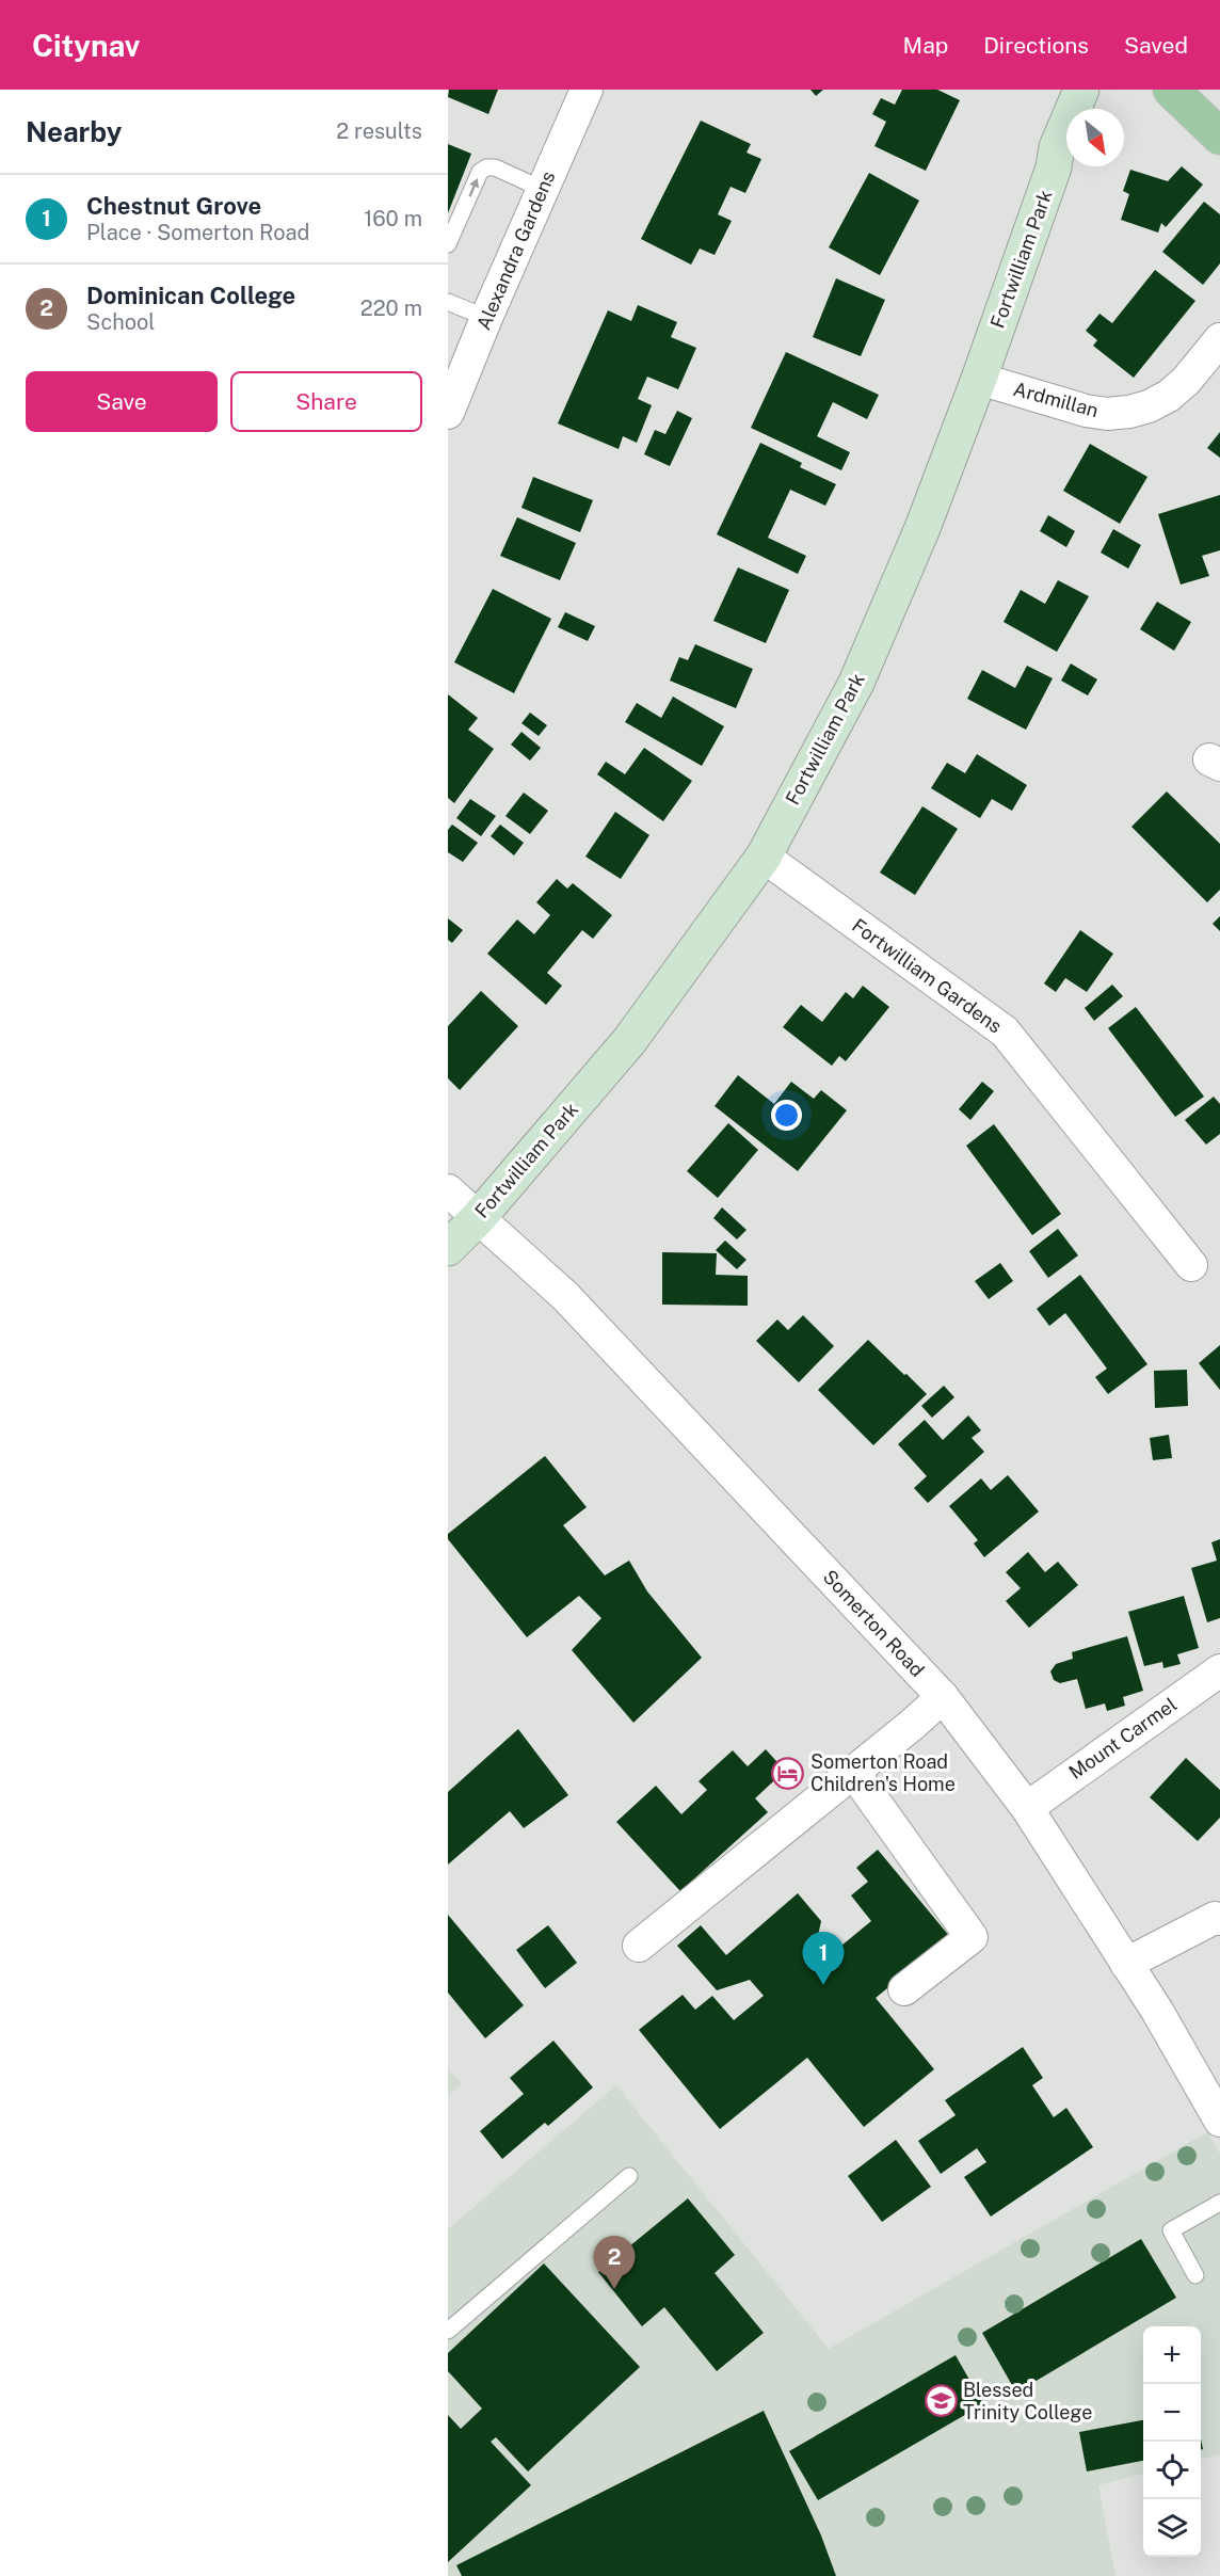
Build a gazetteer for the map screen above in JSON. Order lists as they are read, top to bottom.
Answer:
{
  "streets": {
    "street": [
      "Alexandra Gardens",
      "Fortwilliam Park",
      "Ardmillan",
      "Fortwilliam Gardens",
      "Somerton Road",
      "Mount Carmel"
    ]
  },
  "crossings": [
    ["Fortwilliam Park", "Ardmillan"],
    ["Fortwilliam Park", "Fortwilliam Gardens"],
    ["Fortwilliam Park", "Somerton Road"],
    ["Somerton Road", "Mount Carmel"]
  ],
  "places": {
    "hotel": ["Somerton Road Children's Home"],
    "school or university": ["Blessed Trinity College"]
  },
  "north": "bottom right",
  "page": {
    "header": "Citynav",
    "nav": ["Map", "Directions", "Saved"],
    "heading": ["Nearby", "2 results"],
    "list": [
      {
        "mark": "1",
        "name": "Chestnut Grove",
        "note": "Place · Somerton Road",
        "value": "160 m"
      },
      {
        "mark": "2",
        "name": "Dominican College",
        "note": "School",
        "value": "220 m"
      }
    ],
    "buttons": ["Save", "Share"],
    "pins": ["1", "2"],
    "map_buttons": ["+", "−"]
  }
}
